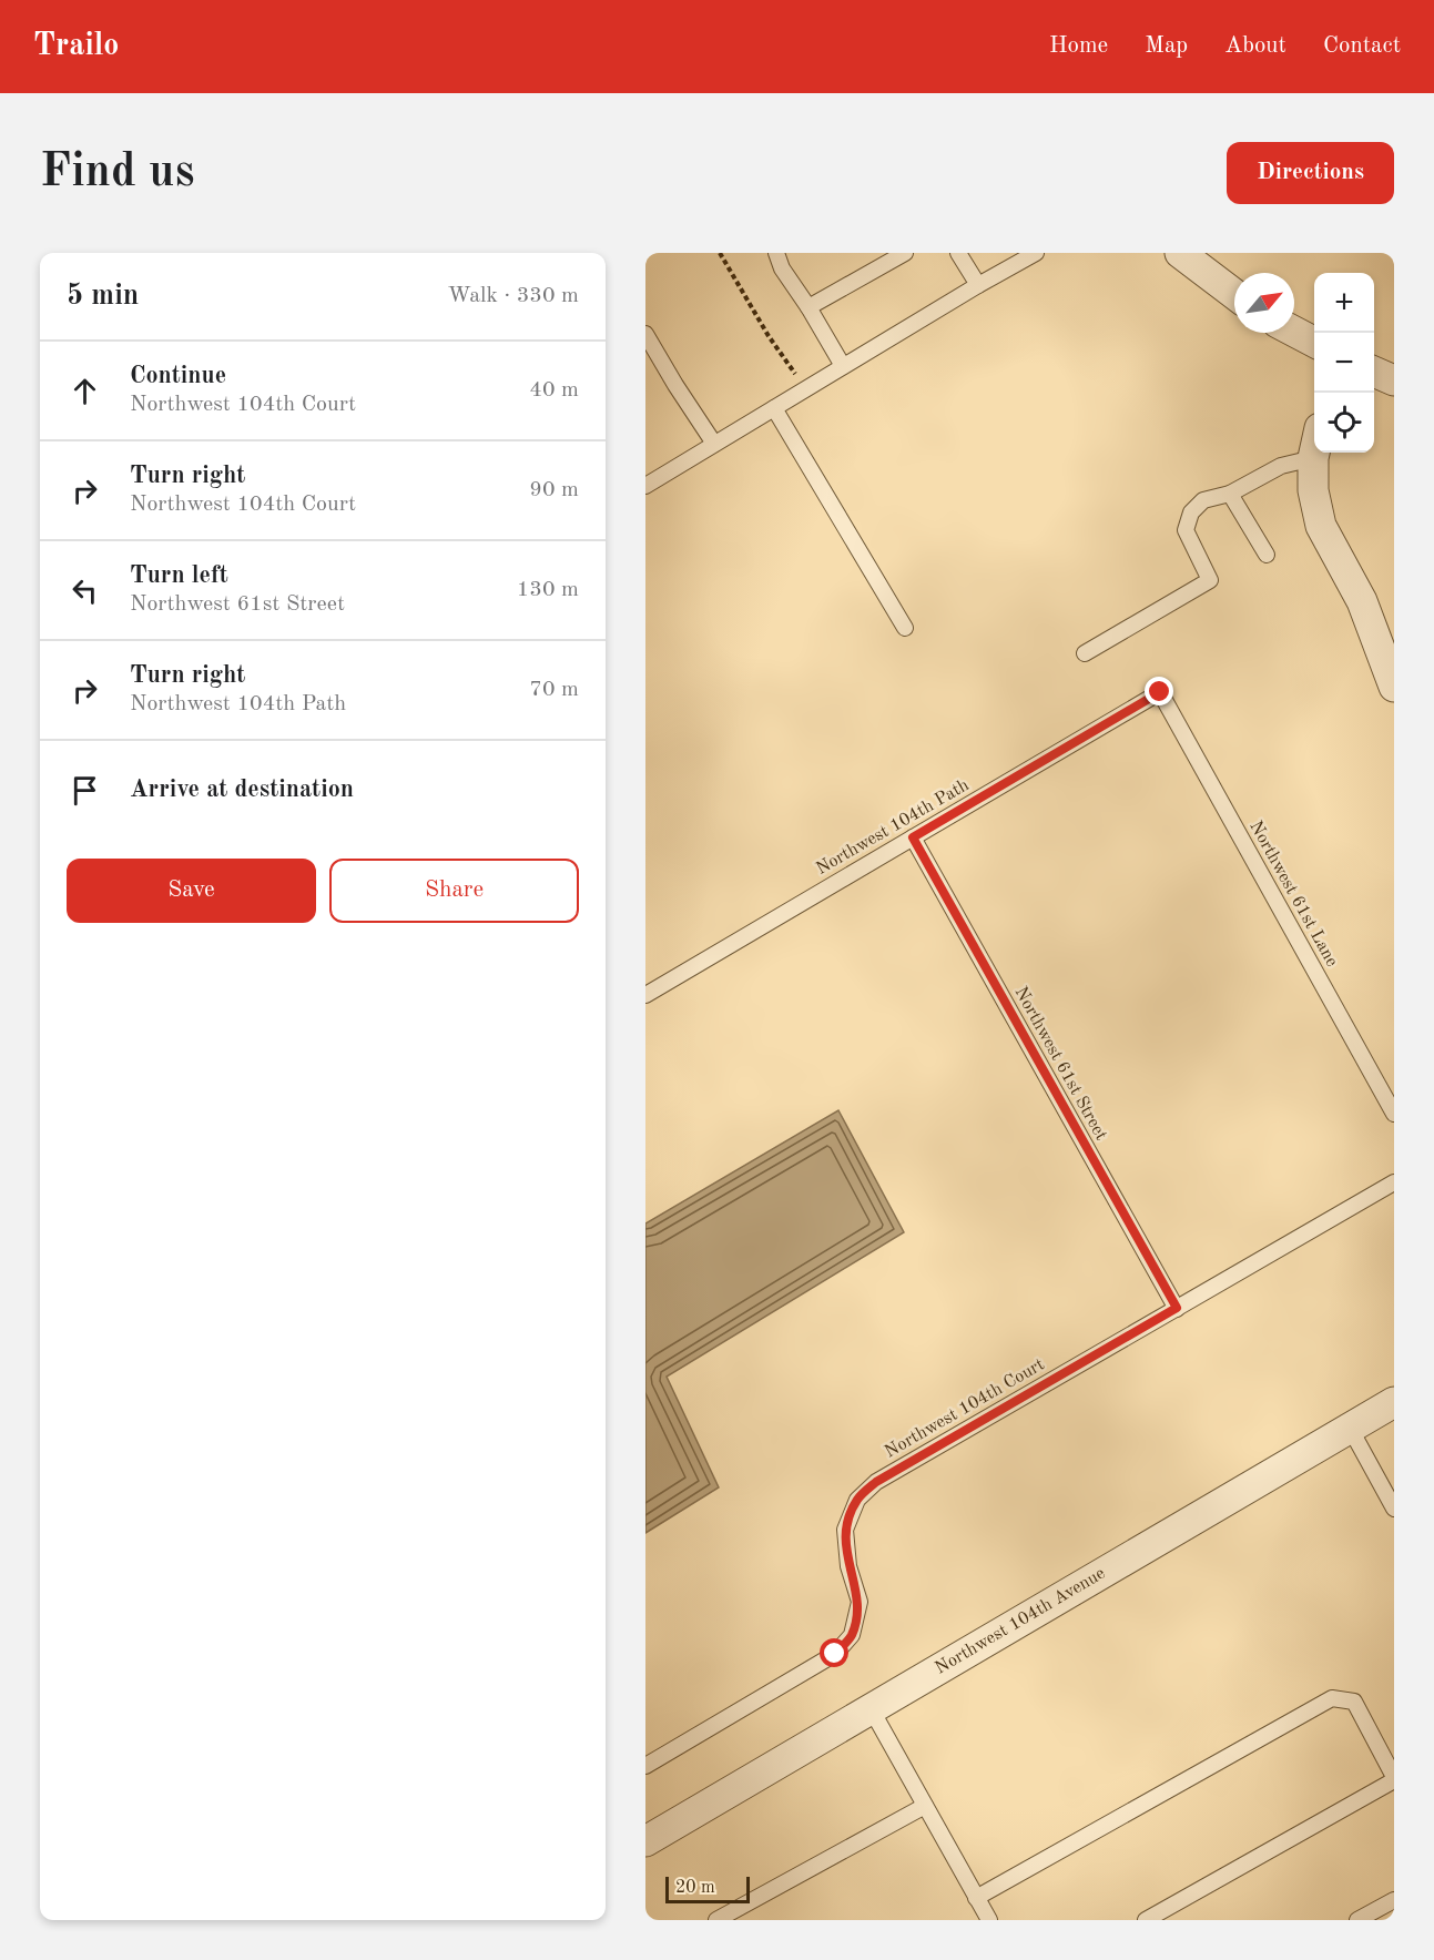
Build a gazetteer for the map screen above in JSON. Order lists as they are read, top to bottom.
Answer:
{
  "streets": {
    "street": ["Northwest 104th Avenue"],
    "lane": [
      "Northwest 104th Path",
      "Northwest 61st Lane",
      "Northwest 61st Street",
      "Northwest 104th Court"
    ]
  },
  "crossings": [
    ["Northwest 104th Path", "Northwest 61st Lane"],
    ["Northwest 104th Path", "Northwest 61st Street"],
    ["Northwest 61st Street", "Northwest 104th Court"]
  ],
  "scale_bar": "20 m",
  "north": "top right",
  "page": {
    "header": "Trailo",
    "nav": [
      "Home",
      "Map",
      "About",
      "Contact"
    ],
    "buttons": [
      "Directions",
      ["Save", "Share"]
    ],
    "title": "Find us",
    "heading": ["5 min", "Walk · 330 m"],
    "map_buttons": ["+", "−"],
    "list": [
      ["Continue", "Northwest 104th Court", "40 m"],
      ["Turn right", "Northwest 104th Court", "90 m"],
      ["Turn left", "Northwest 61st Street", "130 m"],
      ["Turn right", "Northwest 104th Path", "70 m"],
      "Arrive at destination"
    ],
    "scale": "20 m"
  }
}
